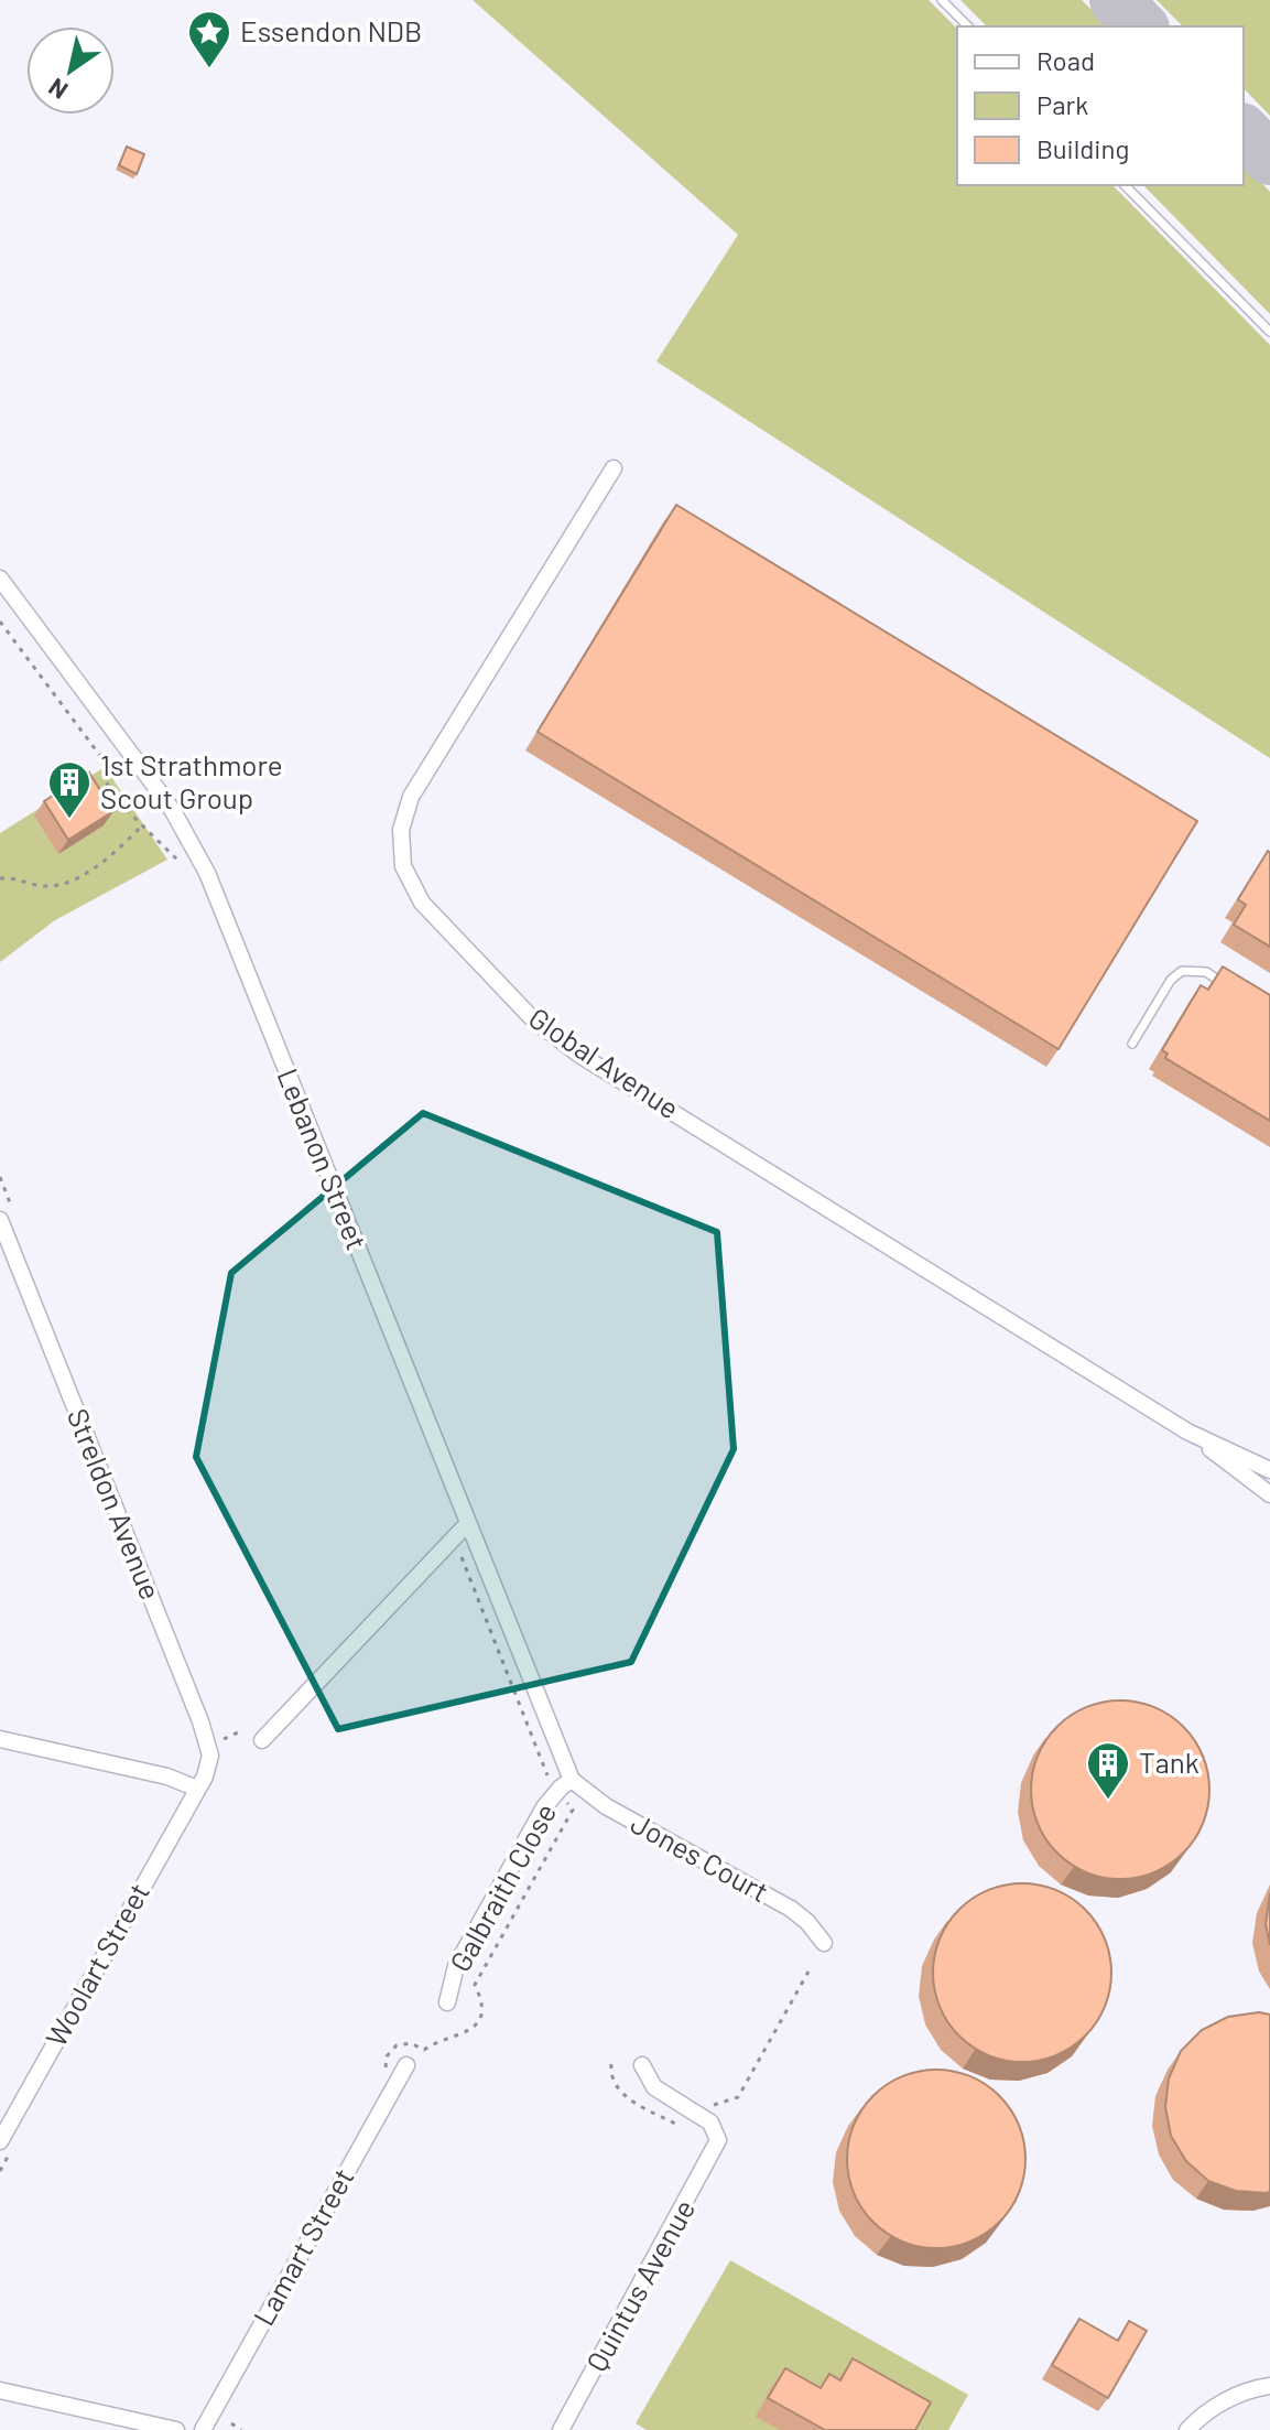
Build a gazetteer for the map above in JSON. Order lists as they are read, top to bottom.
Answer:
{
  "streets": {
    "street": [
      "Global Avenue",
      "Lebanon Street",
      "Streldon Avenue",
      "Jones Court",
      "Galbraith Close",
      "Woolart Street",
      "Lamart Street",
      "Quintus Avenue"
    ]
  },
  "crossings": [
    ["Lebanon Street", "Jones Court"],
    ["Lebanon Street", "Galbraith Close"],
    ["Streldon Avenue", "Woolart Street"],
    ["Jones Court", "Galbraith Close"]
  ],
  "places": {
    "place": ["Essendon NDB"],
    "building": ["1st Strathmore Scout Group", "Tank"]
  },
  "legend": ["Road", "Park", "Building"],
  "north": "bottom left"
}
